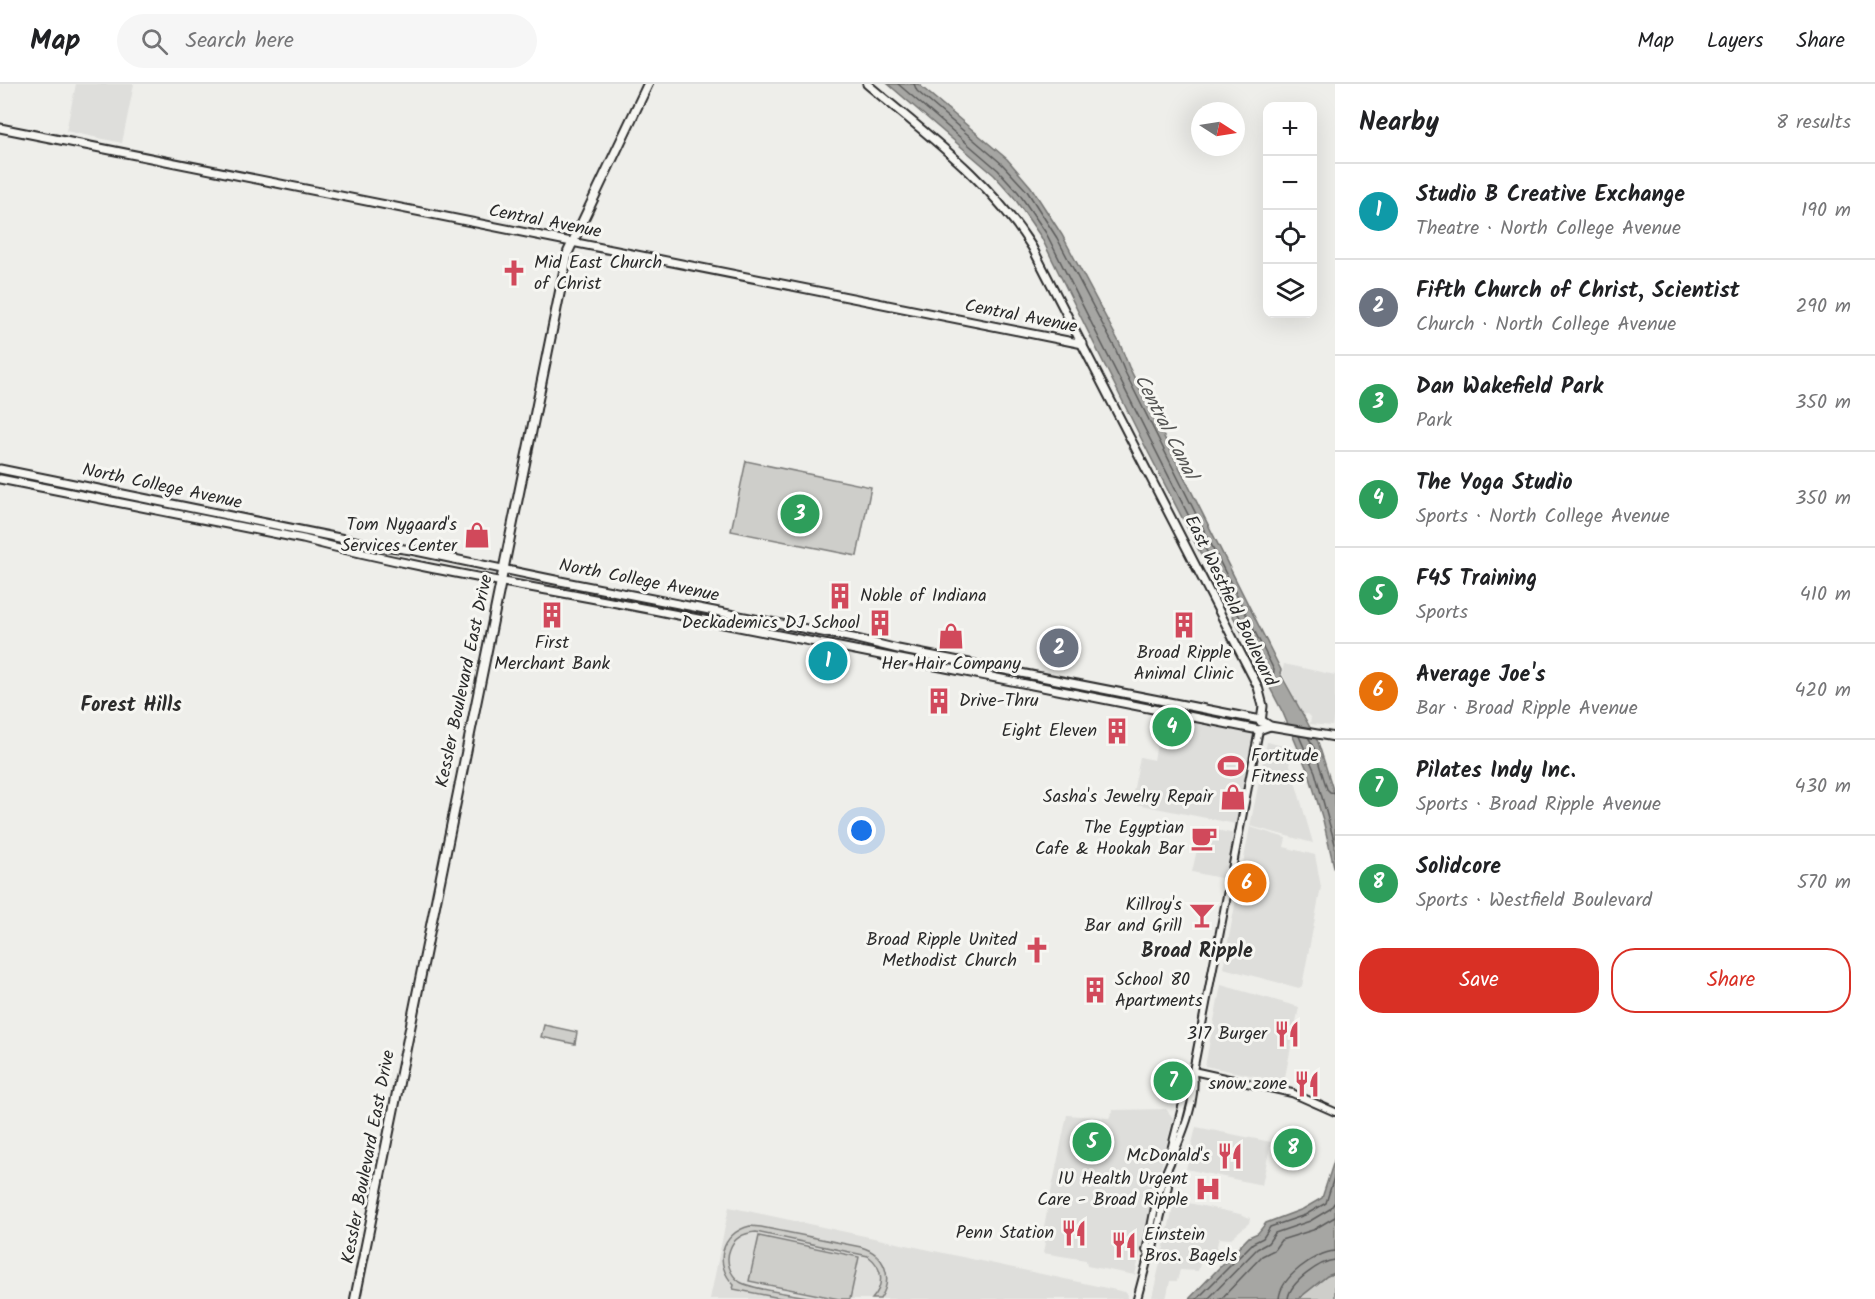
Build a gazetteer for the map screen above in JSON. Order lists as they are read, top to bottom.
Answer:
{
  "streets": {
    "main road": [
      "Central Avenue",
      "North College Avenue",
      "East Westfield Boulevard",
      "Kessler Boulevard East Drive"
    ]
  },
  "crossings": [
    ["Central Avenue", "East Westfield Boulevard"],
    ["Central Avenue", "Kessler Boulevard East Drive"],
    ["North College Avenue", "East Westfield Boulevard"],
    ["North College Avenue", "Kessler Boulevard East Drive"]
  ],
  "districts": ["Forest Hills", "Broad Ripple"],
  "water": ["Central Canal"],
  "places": {
    "church": ["Mid East Church of Christ", "Broad Ripple United Methodist Church"],
    "shop": ["Tom Nygaard's Services Center", "Her Hair Company", "Sasha's Jewelry Repair"],
    "building": [
      "Noble of Indiana",
      "First Merchant Bank",
      "Deckademics DJ School",
      "Broad Ripple Animal Clinic",
      "Drive-Thru",
      "Eight Eleven",
      "School 80 Apartments"
    ],
    "sports": ["Fortitude Fitness"],
    "cafe": ["The Egyptian Cafe & Hookah Bar"],
    "bar": ["Killroy's Bar and Grill"],
    "restaurant": [
      "317 Burger",
      "snow zone",
      "McDonald's",
      "Penn Station",
      "Einstein Bros. Bagels"
    ],
    "hospital": ["IU Health Urgent Care - Broad Ripple"]
  },
  "north": "right",
  "page": {
    "header": "Map",
    "search": "Search here",
    "nav": ["Map", "Layers", "Share"],
    "heading": ["Nearby", "8 results"],
    "map_buttons": ["+", "−"],
    "list": [
      {
        "mark": "1",
        "name": "Studio B Creative Exchange",
        "note": "Theatre · North College Avenue",
        "value": "190 m"
      },
      {
        "mark": "2",
        "name": "Fifth Church of Christ, Scientist",
        "note": "Church · North College Avenue",
        "value": "290 m"
      },
      {
        "mark": "3",
        "name": "Dan Wakefield Park",
        "note": "Park",
        "value": "350 m"
      },
      {
        "mark": "4",
        "name": "The Yoga Studio",
        "note": "Sports · North College Avenue",
        "value": "350 m"
      },
      {
        "mark": "5",
        "name": "F45 Training",
        "note": "Sports",
        "value": "410 m"
      },
      {
        "mark": "6",
        "name": "Average Joe's",
        "note": "Bar · Broad Ripple Avenue",
        "value": "420 m"
      },
      {
        "mark": "7",
        "name": "Pilates Indy Inc.",
        "note": "Sports · Broad Ripple Avenue",
        "value": "430 m"
      },
      {
        "mark": "8",
        "name": "Solidcore",
        "note": "Sports · Westfield Boulevard",
        "value": "570 m"
      }
    ],
    "pins": [
      "3",
      "2",
      "1",
      "4",
      "6",
      "7",
      "5",
      "8"
    ],
    "buttons": ["Save", "Share"]
  }
}
